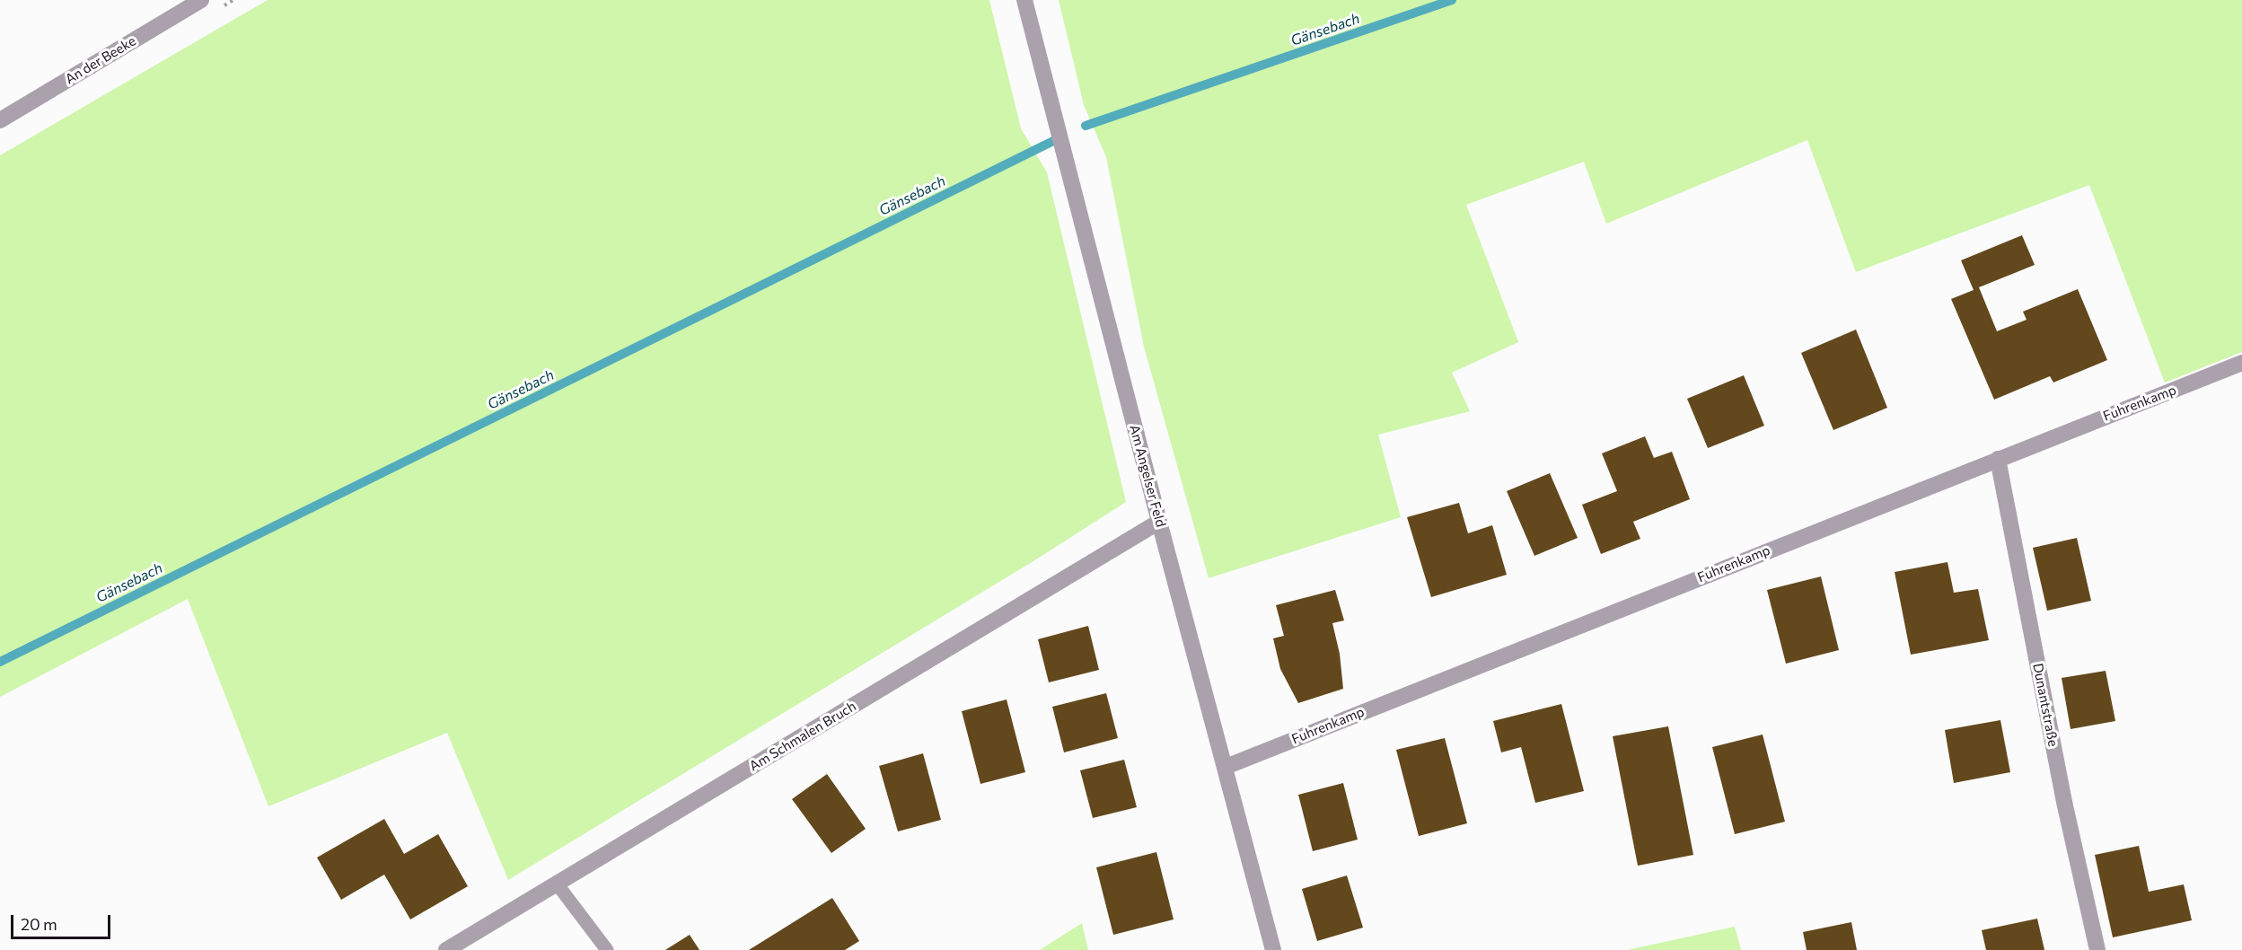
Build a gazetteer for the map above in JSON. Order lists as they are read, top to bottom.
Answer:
{
  "streets": {
    "street": [
      "An der Beeke",
      "Fuhrenkamp",
      "Am Angelser Feld",
      "Dunantstraße",
      "Am Schmalen Bruch"
    ]
  },
  "crossings": [
    ["Fuhrenkamp", "Am Angelser Feld"],
    ["Fuhrenkamp", "Dunantstraße"],
    ["Am Angelser Feld", "Am Schmalen Bruch"]
  ],
  "water": ["Gänsebach"],
  "scale_bar": "20 m"
}
